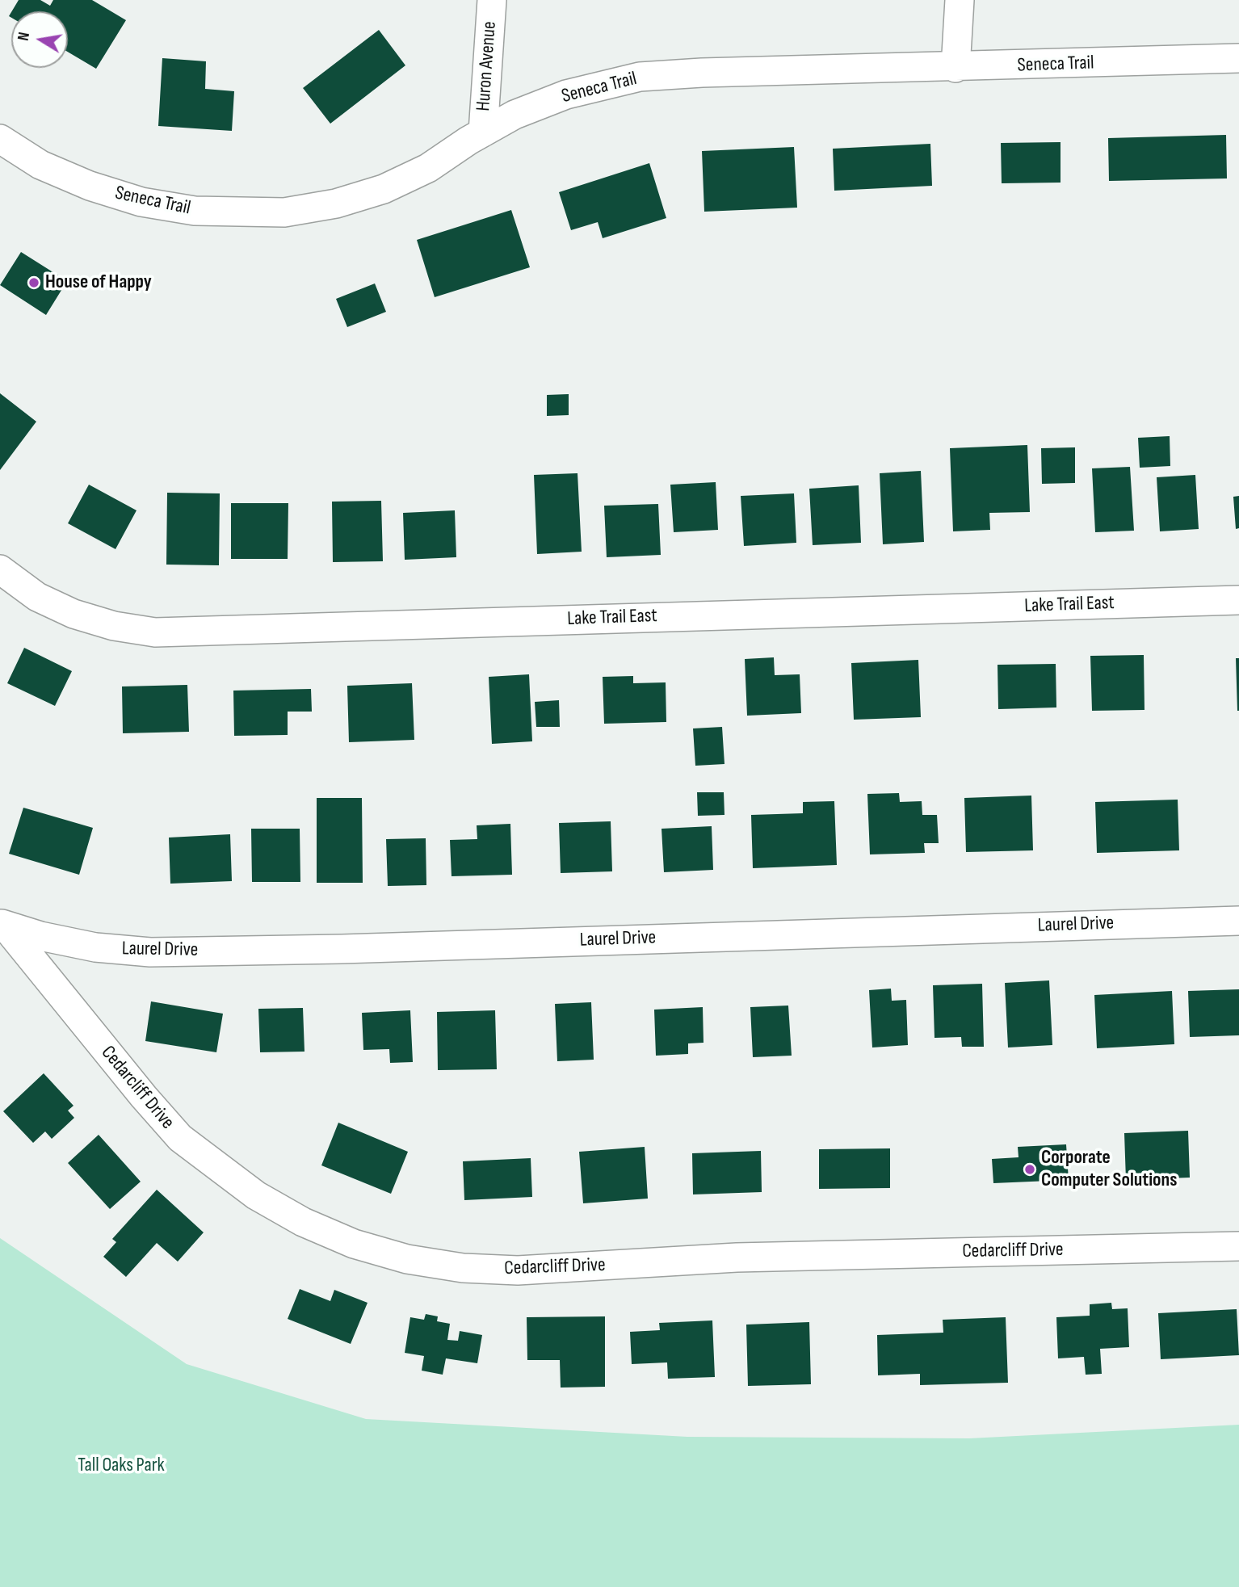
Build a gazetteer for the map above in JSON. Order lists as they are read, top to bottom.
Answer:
{
  "streets": {
    "street": [
      "Seneca Trail",
      "Huron Avenue",
      "Lake Trail East",
      "Laurel Drive",
      "Cedarcliff Drive"
    ]
  },
  "crossings": [
    ["Seneca Trail", "Huron Avenue"],
    ["Laurel Drive", "Cedarcliff Drive"]
  ],
  "parks": ["Tall Oaks Park"],
  "places": ["House of Happy", "Corporate Computer Solutions"],
  "north": "left"
}
